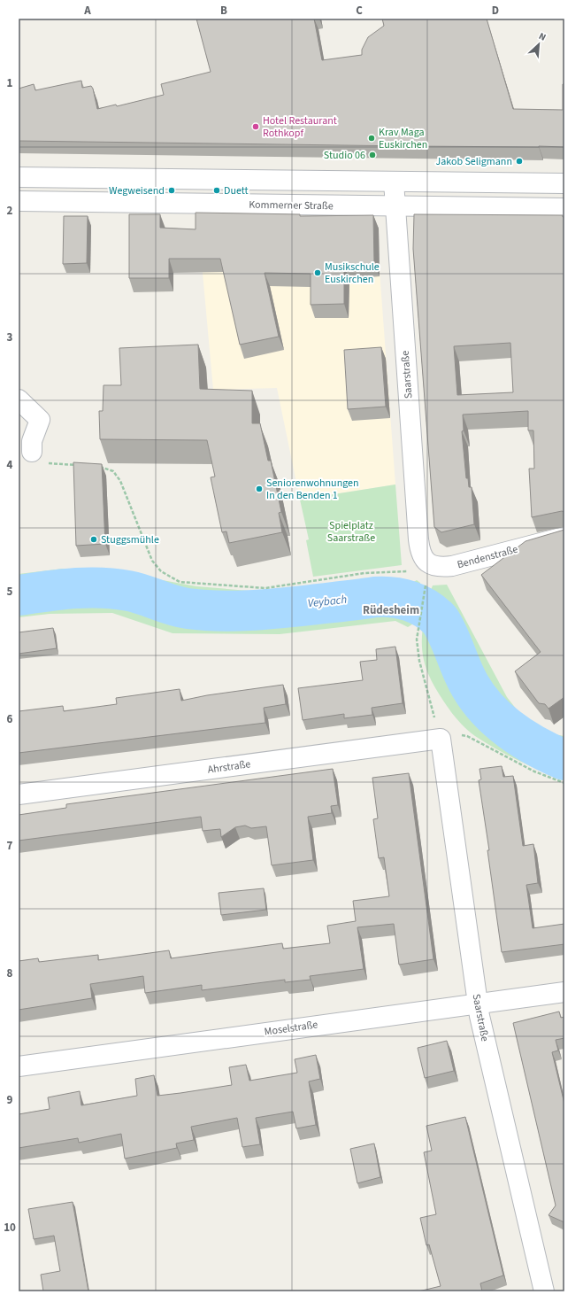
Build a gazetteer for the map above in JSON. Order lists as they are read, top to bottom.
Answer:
{
  "streets": {
    "street": [
      "Kommerner Straße",
      "Saarstraße",
      "Bendenstraße",
      "Ahrstraße",
      "Moselstraße"
    ]
  },
  "crossings": [
    ["Kommerner Straße", "Saarstraße"],
    ["Saarstraße", "Bendenstraße"],
    ["Saarstraße", "Ahrstraße"],
    ["Saarstraße", "Moselstraße"]
  ],
  "districts": ["Rüdesheim"],
  "water": ["Veybach"],
  "parks": ["Spielplatz Saarstraße"],
  "places": [
    "Hotel Restaurant Rothkopf",
    "Krav Maga Euskirchen",
    "Studio 06",
    "Jakob Seligmann",
    "Wegweisend",
    "Duett",
    "Musikschule Euskirchen",
    "Seniorenwohnungen In den Benden 1",
    "Stuggsmühle"
  ],
  "north": "top right",
  "grid": {
    "columns": [
      "A",
      "B",
      "C",
      "D"
    ],
    "rows": [
      "1",
      "2",
      "3",
      "4",
      "5",
      "6",
      "7",
      "8",
      "9",
      "10"
    ]
  }
}
